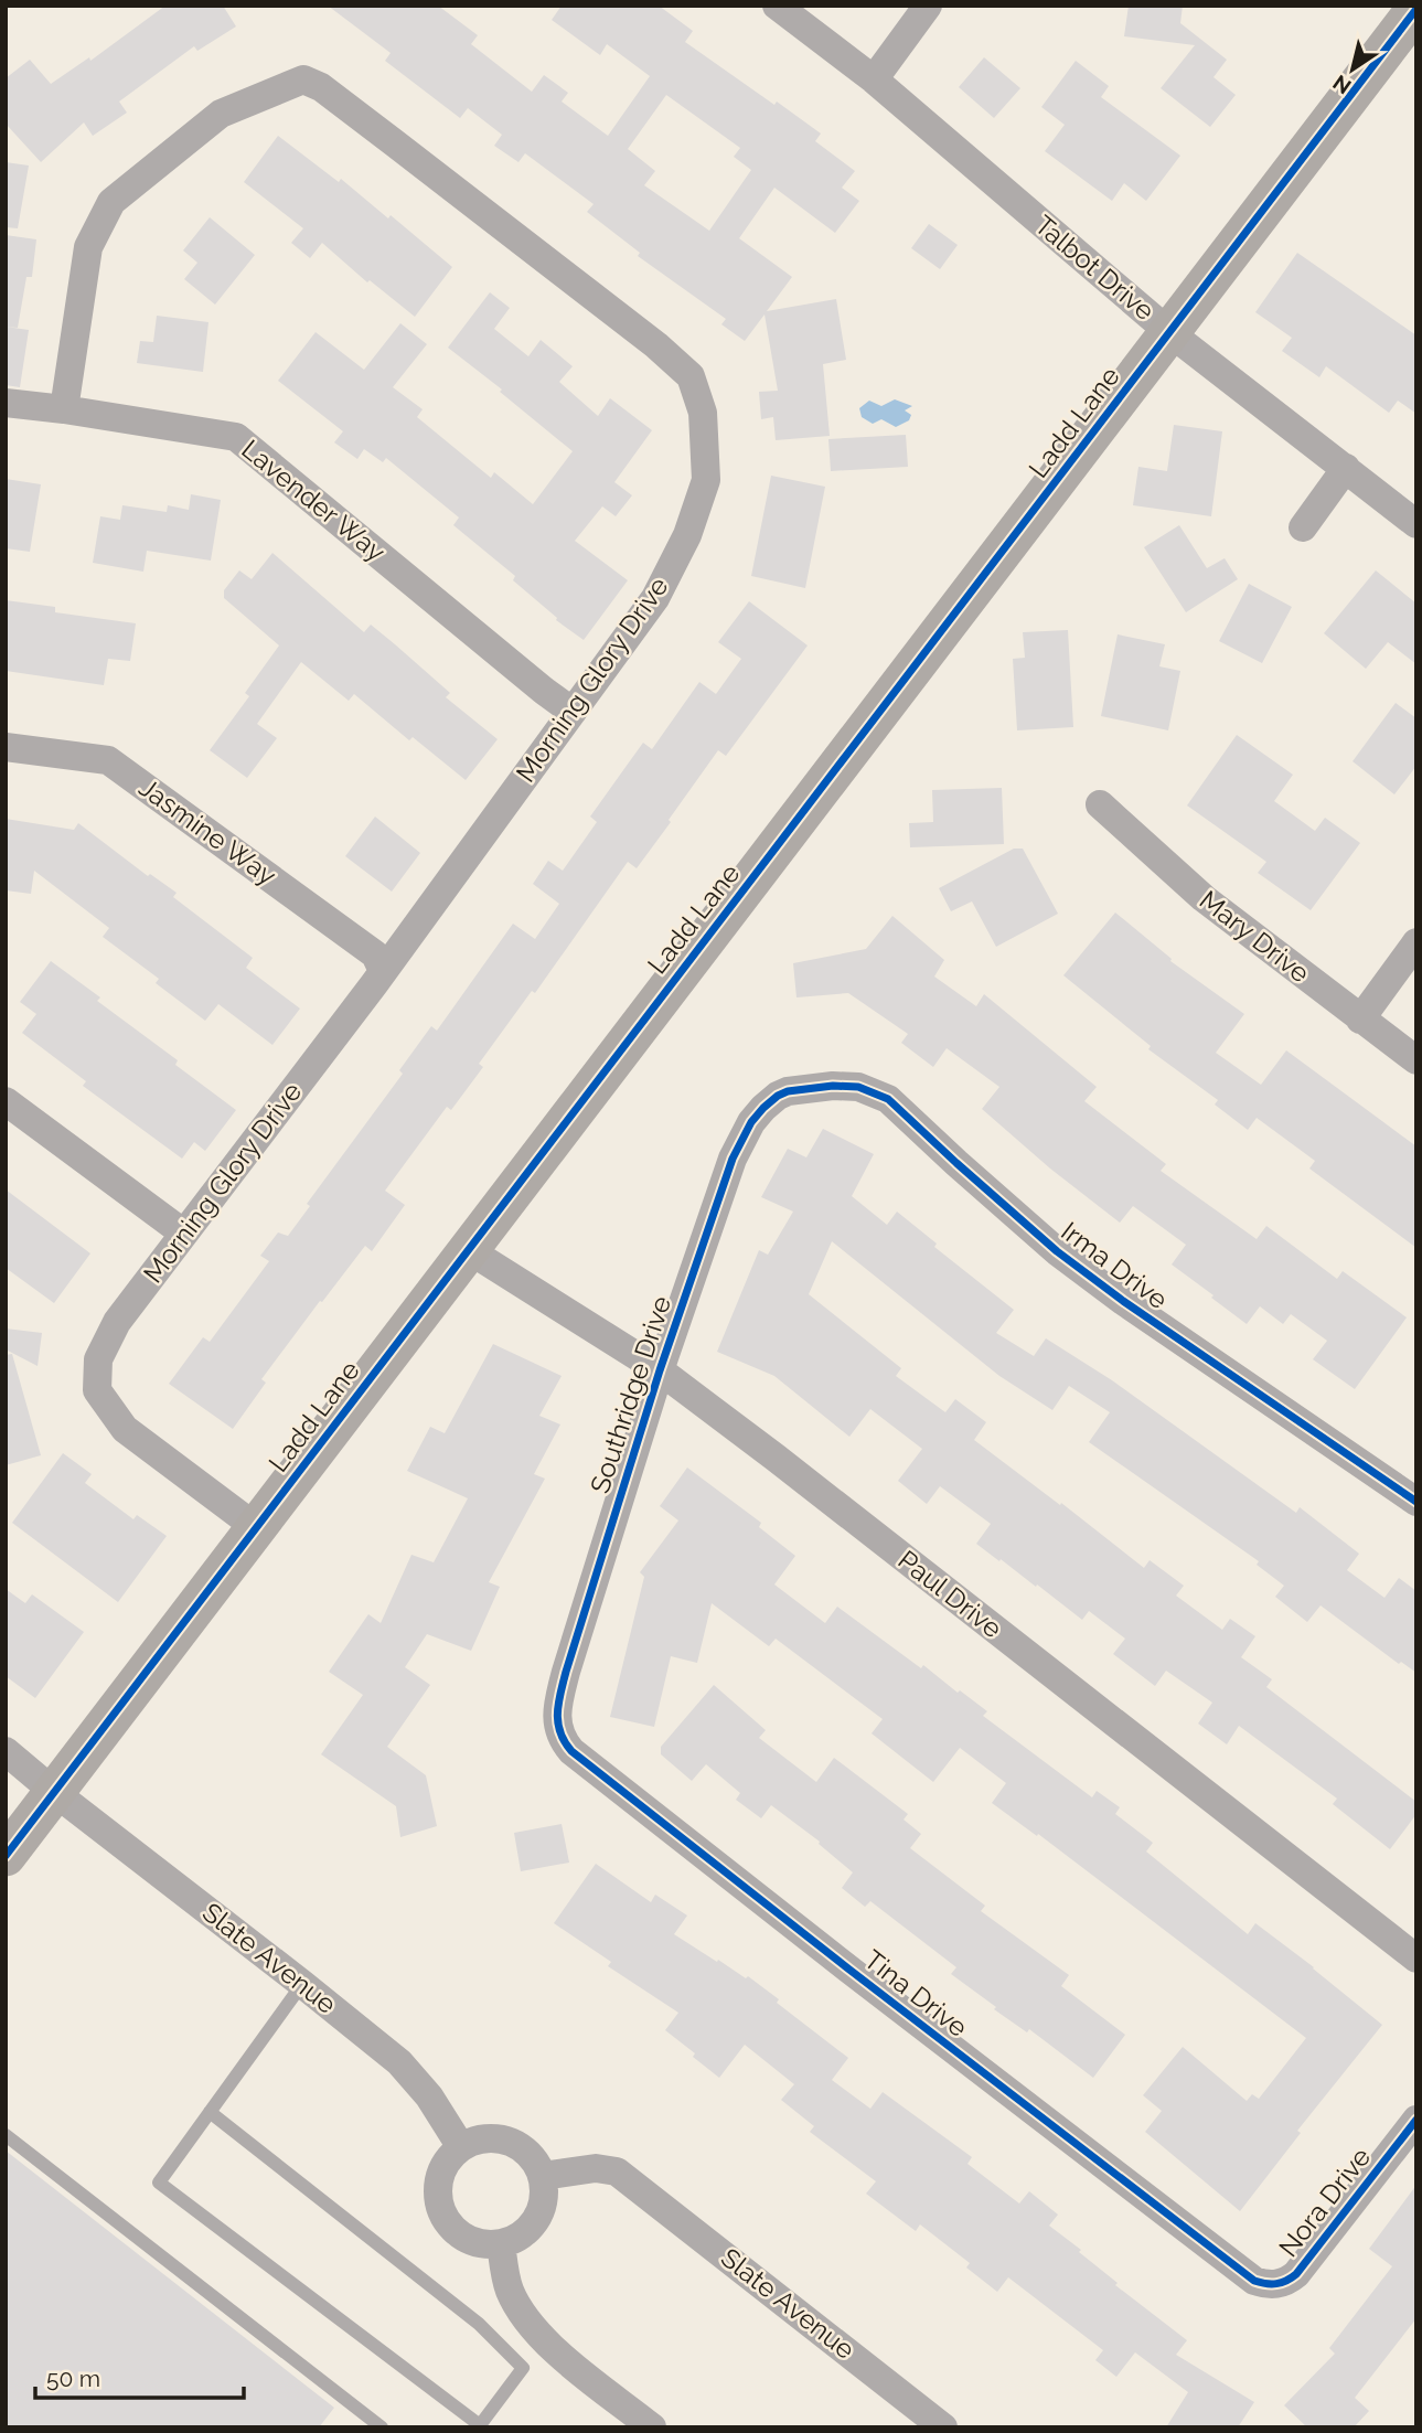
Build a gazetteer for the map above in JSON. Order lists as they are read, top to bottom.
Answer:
{
  "streets": {
    "street": [
      "Talbot Drive",
      "Ladd Lane",
      "Lavender Way",
      "Morning Glory Drive",
      "Jasmine Way",
      "Mary Drive",
      "Irma Drive",
      "Southridge Drive",
      "Paul Drive",
      "Slate Avenue",
      "Tina Drive",
      "Nora Drive"
    ]
  },
  "crossings": [
    ["Talbot Drive", "Ladd Lane"],
    ["Ladd Lane", "Morning Glory Drive"],
    ["Ladd Lane", "Paul Drive"],
    ["Ladd Lane", "Slate Avenue"],
    ["Lavender Way", "Morning Glory Drive"],
    ["Morning Glory Drive", "Jasmine Way"],
    ["Irma Drive", "Southridge Drive"],
    ["Southridge Drive", "Paul Drive"],
    ["Southridge Drive", "Tina Drive"],
    ["Tina Drive", "Nora Drive"]
  ],
  "scale_bar": "50 m",
  "north": "bottom left"
}
